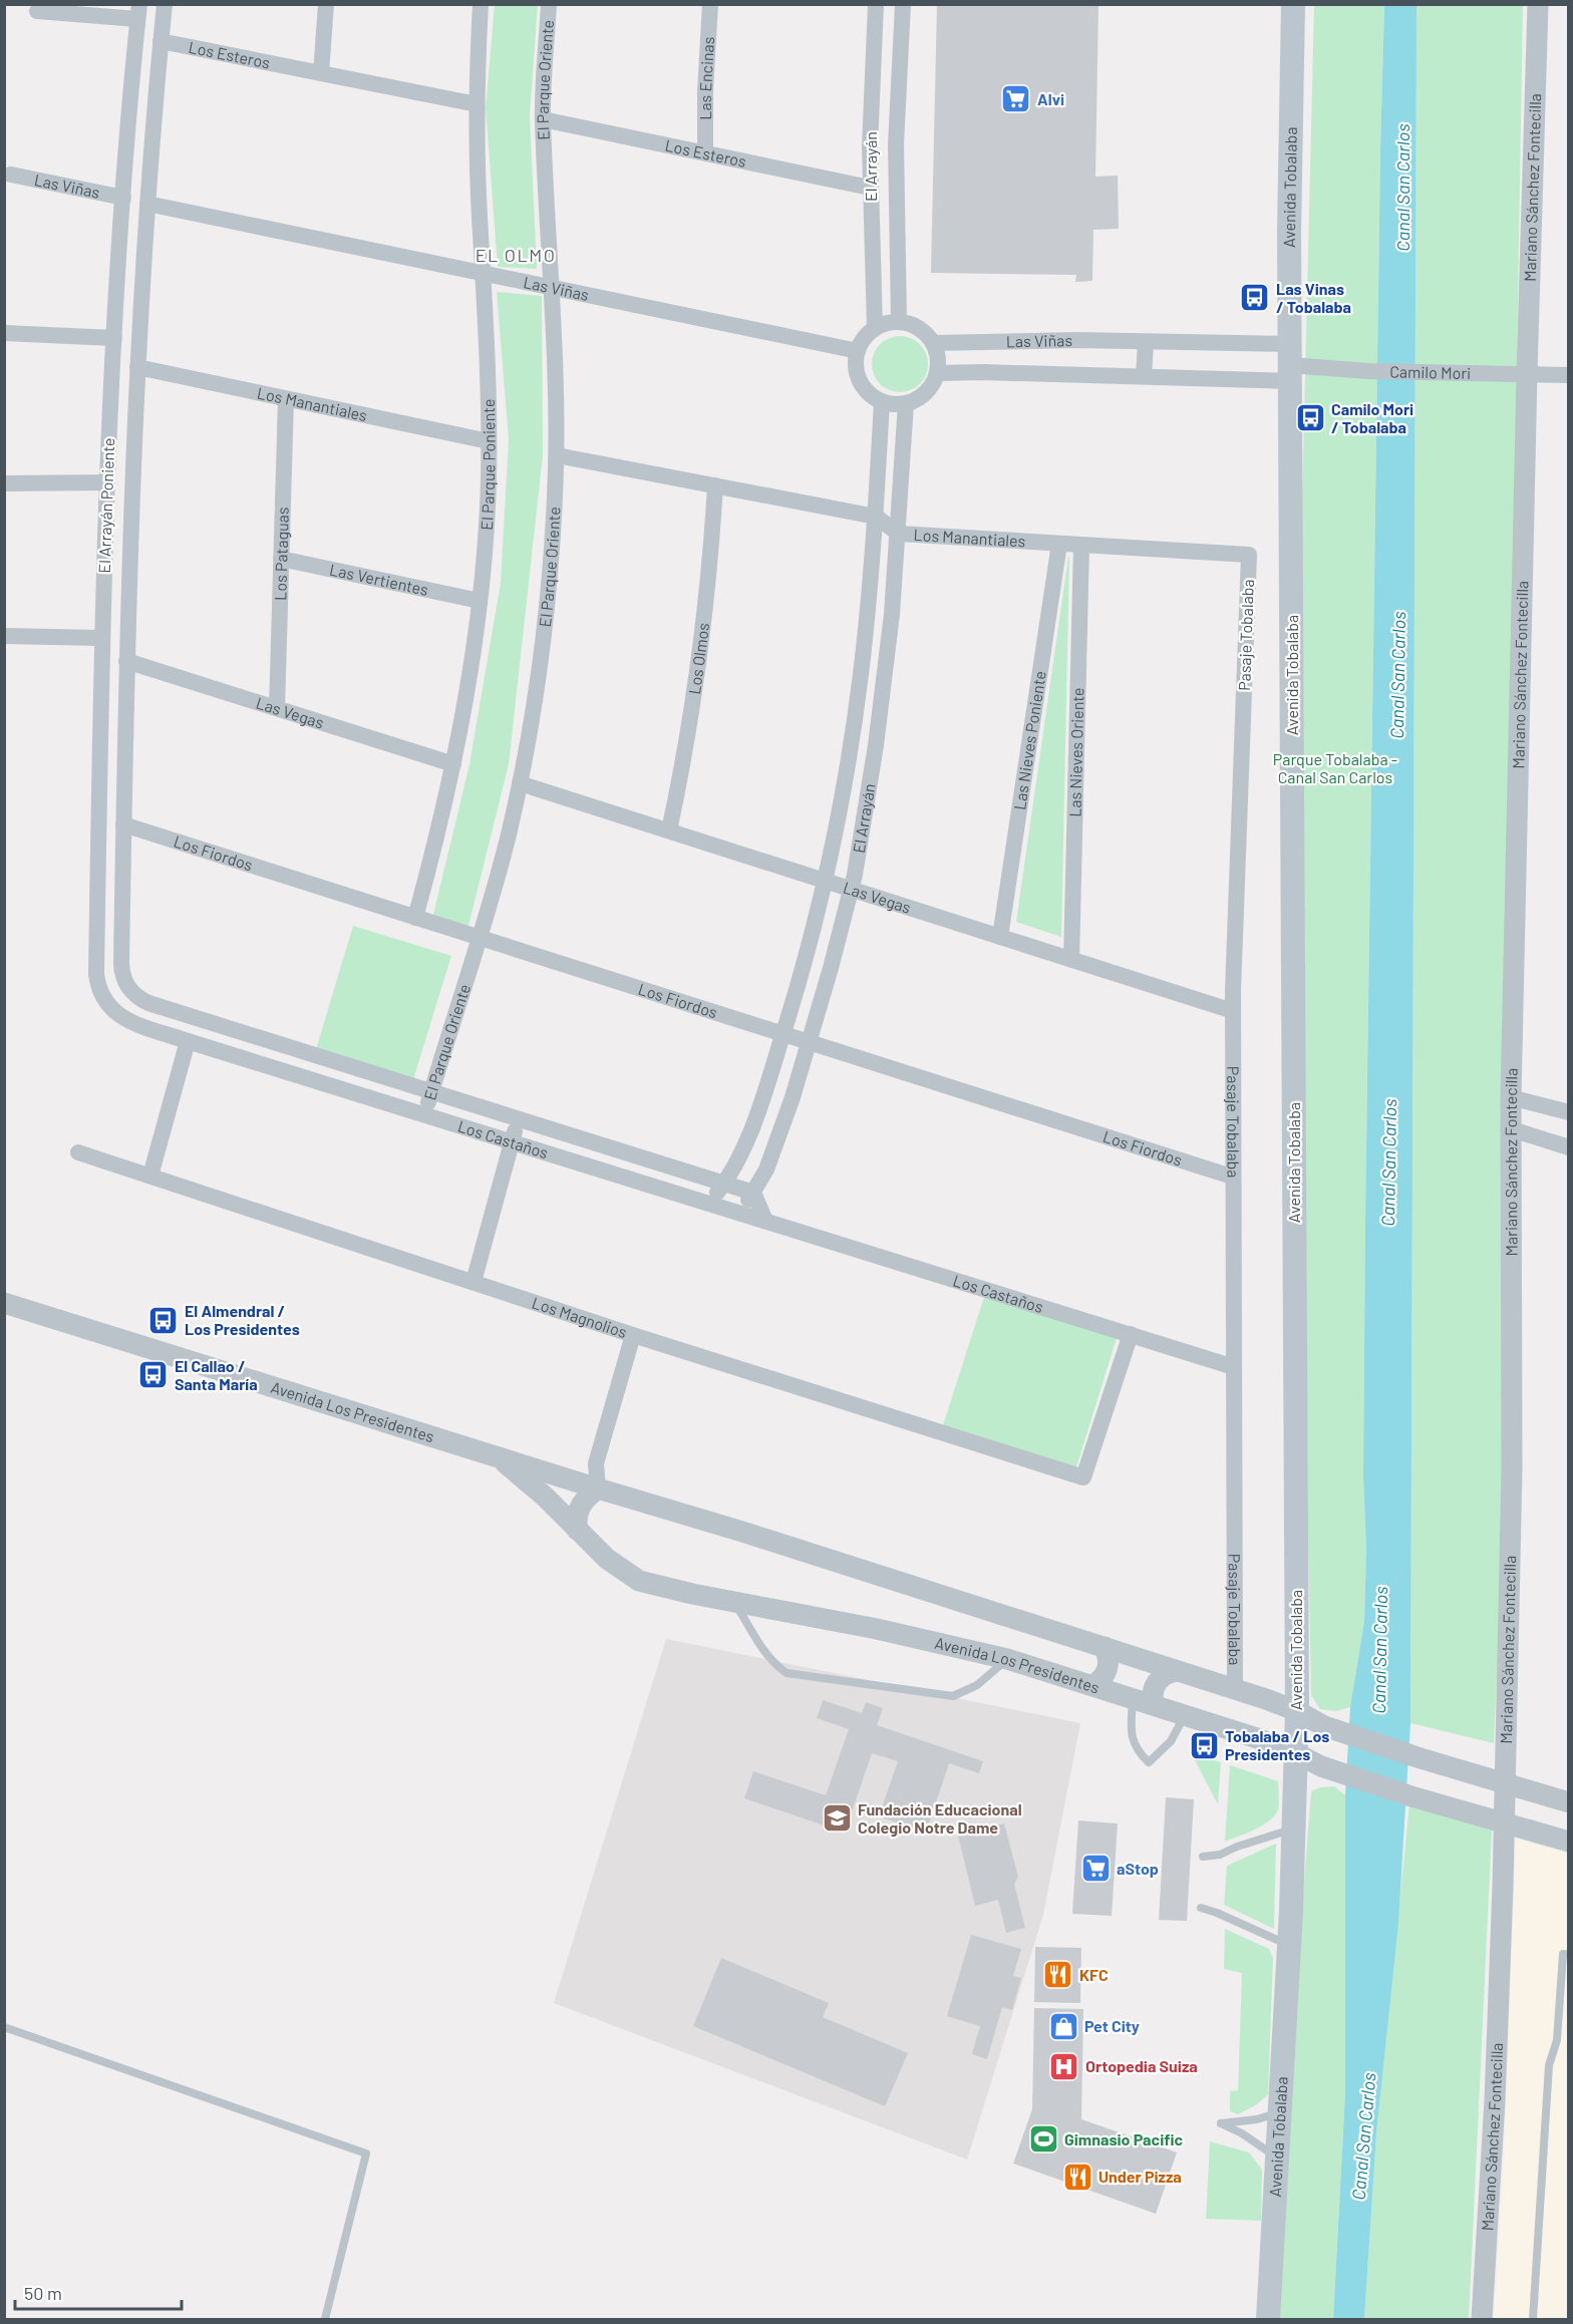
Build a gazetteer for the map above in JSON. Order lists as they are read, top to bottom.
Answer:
{
  "streets": {
    "main road": ["Avenida Tobalaba"],
    "street": [
      "Los Esteros",
      "Las Encinas",
      "El Parque Oriente",
      "El Arrayán",
      "Las Viñas",
      "Mariano Sánchez Fontecilla",
      "Camilo Mori",
      "Los Manantiales",
      "El Parque Poniente",
      "El Arrayán Poniente",
      "Los Pataguas",
      "Las Vertientes",
      "Pasaje Tobalaba",
      "Los Olmos",
      "Las Vegas",
      "Las Nieves Poniente",
      "Las Nieves Oriente",
      "Los Fiordos",
      "Los Castaños",
      "Los Magnolios",
      "Avenida Los Presidentes"
    ]
  },
  "crossings": [
    ["Los Esteros", "Las Encinas"],
    ["Los Esteros", "El Parque Oriente"],
    ["Los Esteros", "El Arrayán"],
    ["Los Esteros", "El Parque Poniente"],
    ["Los Esteros", "El Arrayán Poniente"],
    ["El Parque Oriente", "Las Viñas"],
    ["El Parque Oriente", "Los Manantiales"],
    ["El Parque Oriente", "Las Vegas"],
    ["El Parque Oriente", "Los Fiordos"],
    ["El Parque Oriente", "Los Castaños"],
    ["El Arrayán", "Las Viñas"],
    ["El Arrayán", "Los Manantiales"],
    ["El Arrayán", "Las Vegas"],
    ["El Arrayán", "Los Fiordos"],
    ["El Arrayán", "Los Castaños"],
    ["Las Viñas", "Avenida Tobalaba"],
    ["Las Viñas", "Camilo Mori"],
    ["Las Viñas", "El Parque Poniente"],
    ["Las Viñas", "El Arrayán Poniente"],
    ["Avenida Tobalaba", "Camilo Mori"],
    ["Avenida Tobalaba", "Avenida Los Presidentes"],
    ["Mariano Sánchez Fontecilla", "Camilo Mori"],
    ["Mariano Sánchez Fontecilla", "Avenida Los Presidentes"],
    ["Los Manantiales", "El Parque Poniente"],
    ["Los Manantiales", "El Arrayán Poniente"],
    ["Los Manantiales", "Los Pataguas"],
    ["Los Manantiales", "Pasaje Tobalaba"],
    ["Los Manantiales", "Los Olmos"],
    ["Los Manantiales", "Las Nieves Poniente"],
    ["Los Manantiales", "Las Nieves Oriente"],
    ["El Parque Poniente", "Las Vertientes"],
    ["El Parque Poniente", "Las Vegas"],
    ["El Parque Poniente", "Los Fiordos"],
    ["El Arrayán Poniente", "Las Vegas"],
    ["El Arrayán Poniente", "Los Fiordos"],
    ["El Arrayán Poniente", "Los Castaños"],
    ["Los Pataguas", "Las Vertientes"],
    ["Los Pataguas", "Las Vegas"],
    ["Pasaje Tobalaba", "Las Vegas"],
    ["Pasaje Tobalaba", "Los Fiordos"],
    ["Pasaje Tobalaba", "Los Castaños"],
    ["Pasaje Tobalaba", "Avenida Los Presidentes"],
    ["Los Olmos", "Las Vegas"],
    ["Las Vegas", "Las Nieves Poniente"],
    ["Las Vegas", "Las Nieves Oriente"],
    ["Los Castaños", "Los Magnolios"]
  ],
  "districts": ["EL OLMO"],
  "water": ["Canal San Carlos"],
  "parks": ["Parque Tobalaba - Canal San Carlos"],
  "places": {
    "supermarket": ["Alvi", "aStop"],
    "bus stop": [
      "Las Vinas / Tobalaba",
      "Camilo Mori / Tobalaba",
      "El Almendral / Los Presidentes",
      "El Callao / Santa María",
      "Tobalaba / Los Presidentes"
    ],
    "school or university": ["Fundación Educacional Colegio Notre Dame"],
    "restaurant": ["KFC", "Under Pizza"],
    "shop": ["Pet City"],
    "hospital": ["Ortopedia Suiza"],
    "sports": ["Gimnasio Pacific"]
  },
  "scale_bar": "50 m"
}
